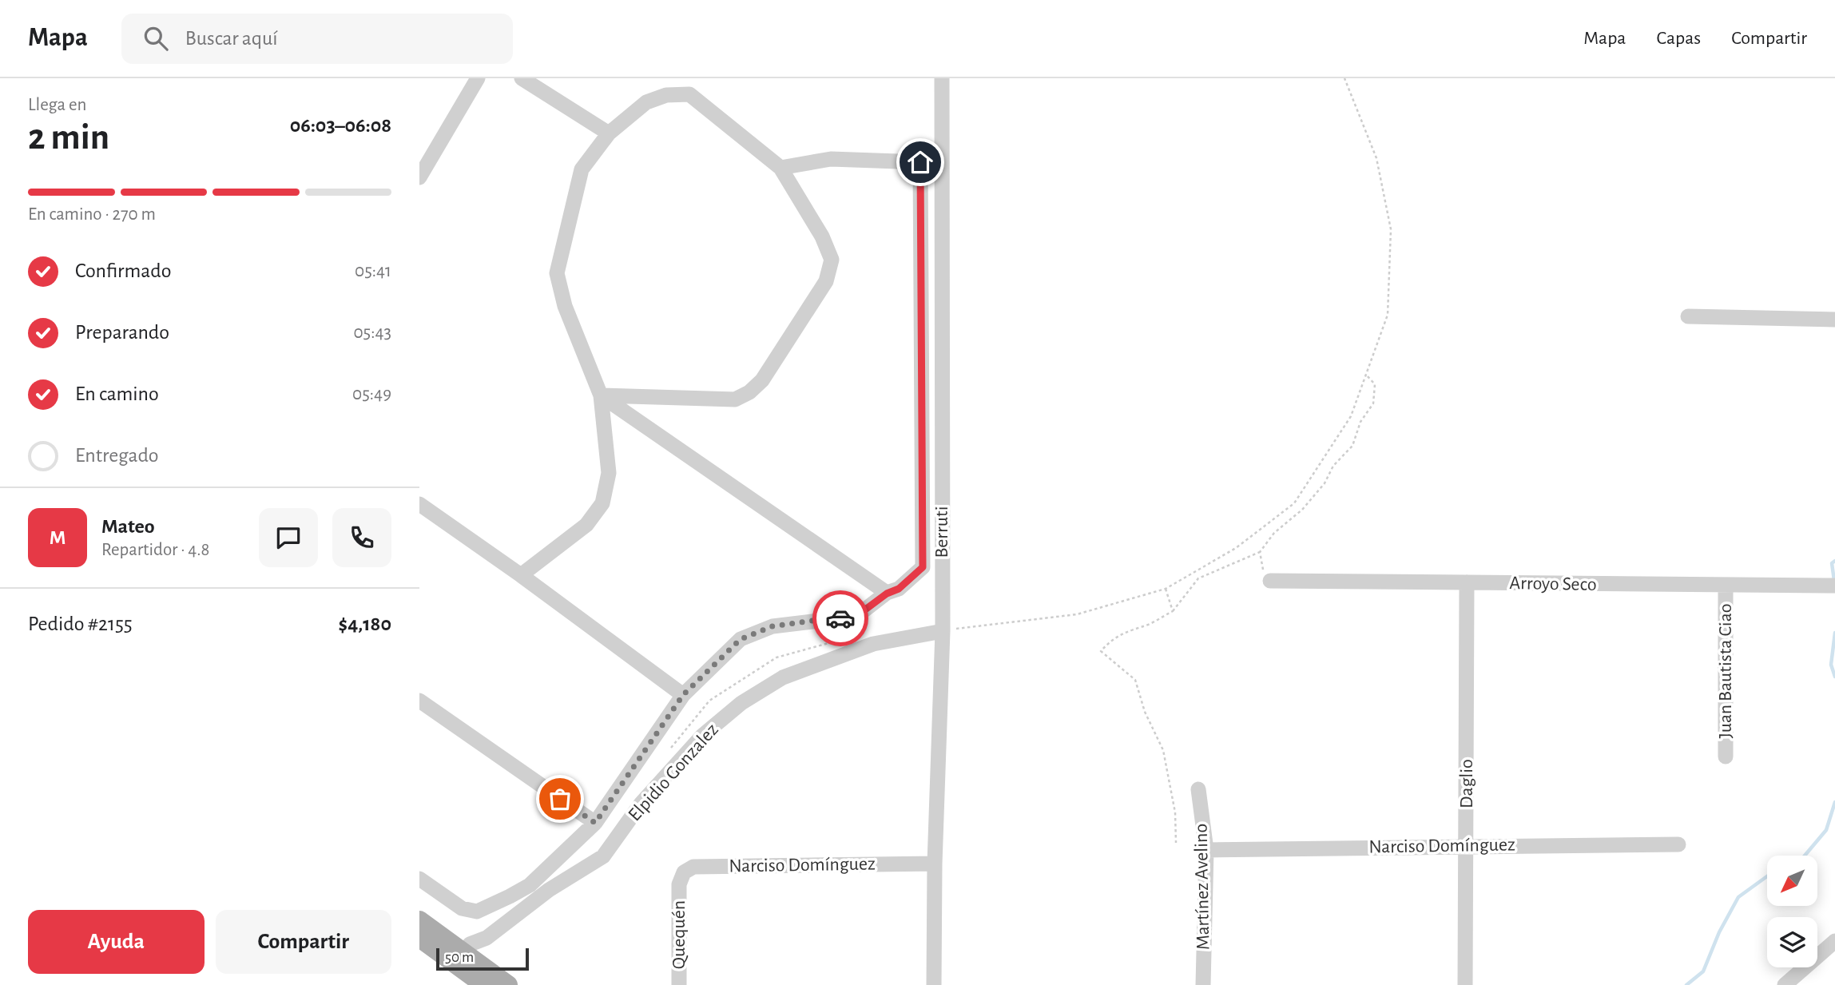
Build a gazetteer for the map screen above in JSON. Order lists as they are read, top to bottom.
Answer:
{
  "streets": {
    "street": [
      "Berruti",
      "Arroyo Seco",
      "Juan Bautista Ciao",
      "Elpidio Gonzalez",
      "Daglio",
      "Narciso Domínguez",
      "Martínez Avelino",
      "Quequén"
    ]
  },
  "crossings": [
    ["Berruti", "Elpidio Gonzalez"],
    ["Berruti", "Narciso Domínguez"],
    ["Arroyo Seco", "Juan Bautista Ciao"],
    ["Arroyo Seco", "Daglio"],
    ["Daglio", "Narciso Domínguez"],
    ["Narciso Domínguez", "Martínez Avelino"],
    ["Narciso Domínguez", "Quequén"]
  ],
  "scale_bar": "50 m",
  "north": "bottom left",
  "page": {
    "header": "Mapa",
    "search": "Buscar aquí",
    "nav": ["Mapa", "Capas", "Compartir"],
    "heading": ["2 min", "Llega en", "06:03–06:08"],
    "panel": [
      "Mateo",
      "Repartidor · 4.8",
      "Pedido #2155",
      "$4,180"
    ],
    "bar": "En camino · 270 m",
    "list": [
      ["Confirmado", "05:41"],
      ["Preparando", "05:43"],
      ["En camino", "05:49"],
      "Entregado"
    ],
    "round": "M",
    "buttons": ["Ayuda", "Compartir"],
    "scale": "50 m"
  }
}
